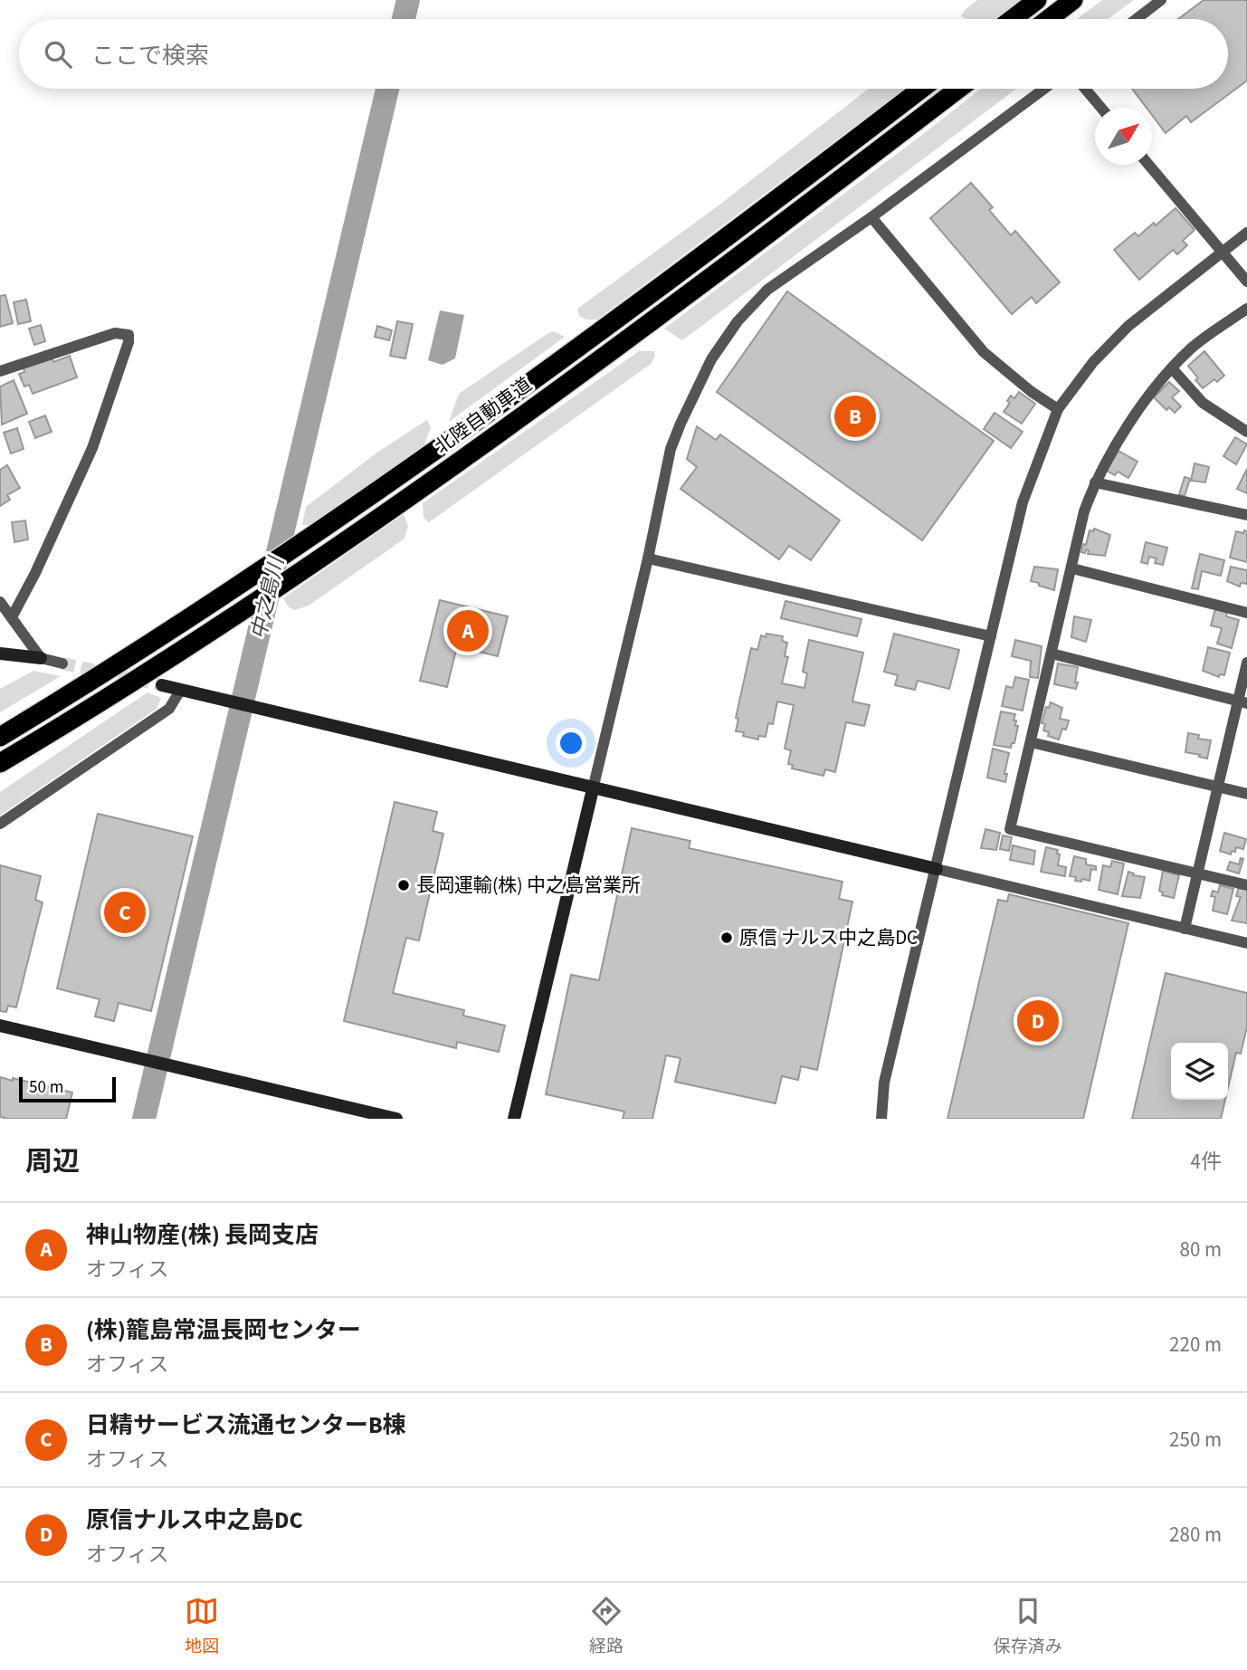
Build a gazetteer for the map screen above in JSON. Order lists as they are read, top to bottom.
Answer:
{
  "streets": {
    "highway": ["北陸自動車道"]
  },
  "water": ["中之島川"],
  "places": ["長岡運輸(株) 中之島営業所", "原信 ナルス中之島DC"],
  "scale_bar": "50 m",
  "north": "top right",
  "page": {
    "search": "ここで検索",
    "pins": [
      "B",
      "A",
      "C",
      "D"
    ],
    "scale": "50 m",
    "heading": ["周辺", "4件"],
    "list": [
      {
        "mark": "A",
        "name": "神山物産(株) 長岡支店",
        "note": "オフィス",
        "value": "80 m"
      },
      {
        "mark": "B",
        "name": "(株)籠島常温長岡センター",
        "note": "オフィス",
        "value": "220 m"
      },
      {
        "mark": "C",
        "name": "日精サービス流通センターB棟",
        "note": "オフィス",
        "value": "250 m"
      },
      {
        "mark": "D",
        "name": "原信ナルス中之島DC",
        "note": "オフィス",
        "value": "280 m"
      }
    ],
    "nav": ["地図", "経路", "保存済み"]
  }
}
